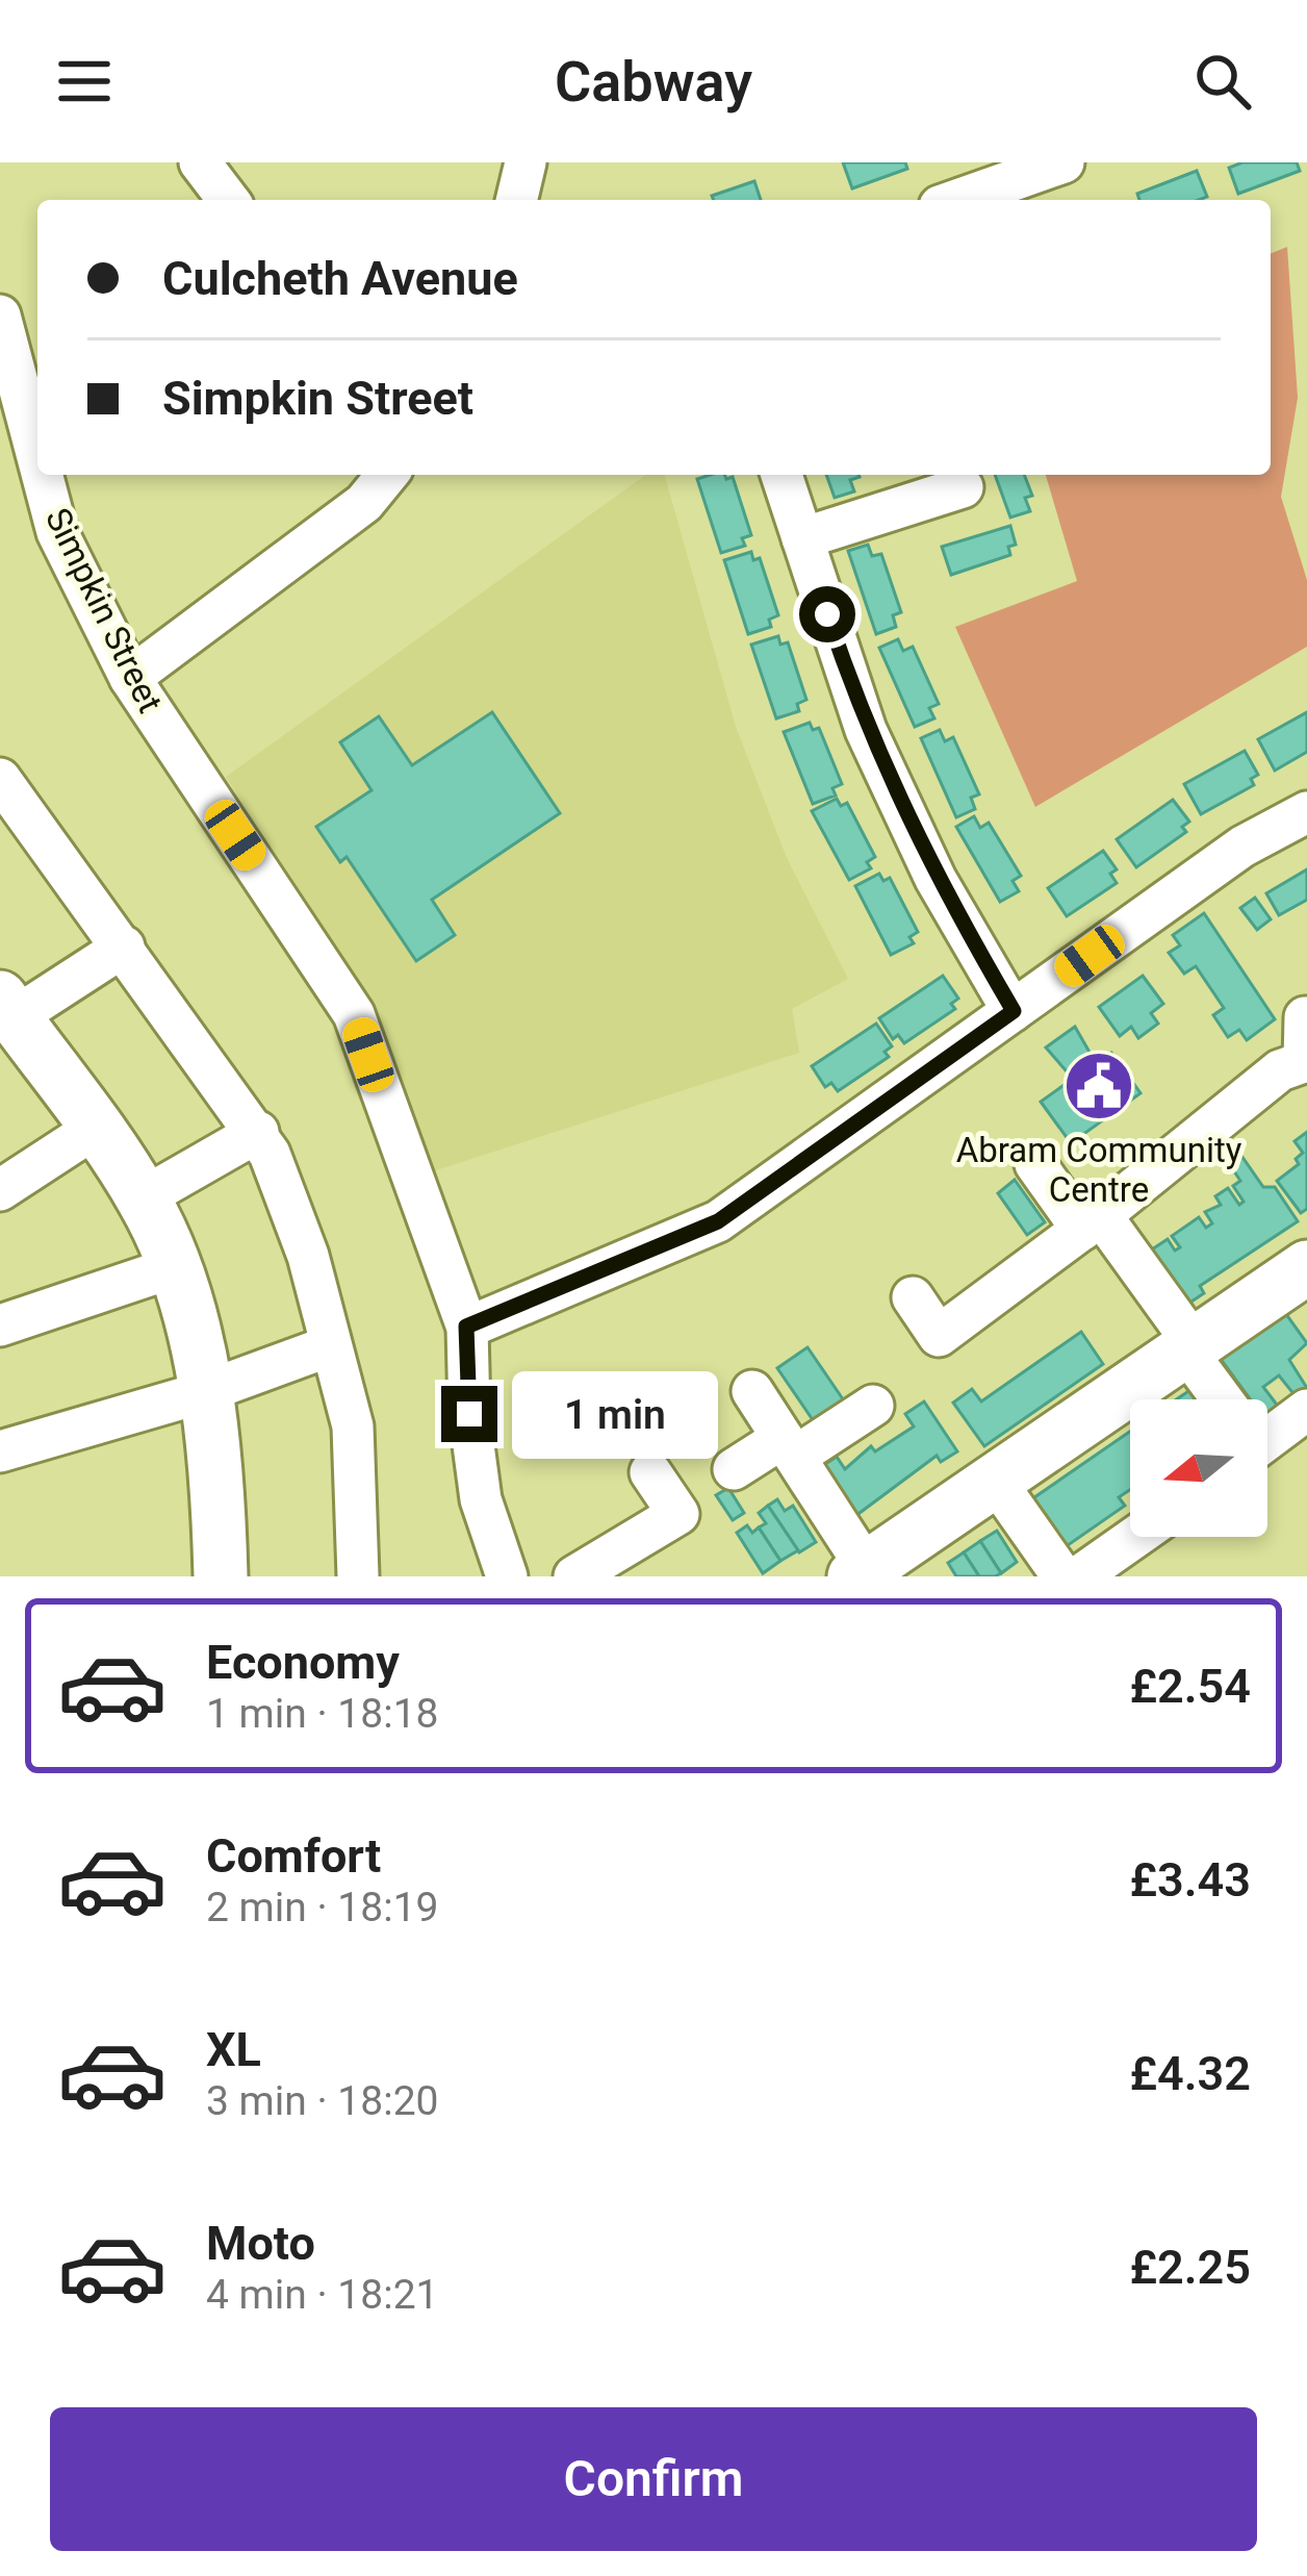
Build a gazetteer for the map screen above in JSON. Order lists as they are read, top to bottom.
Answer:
{
  "streets": {
    "street": ["Simpkin Street"]
  },
  "places": {
    "public building": ["Abram Community Centre"]
  },
  "north": "left",
  "page": {
    "header": "Cabway",
    "banner": ["Culcheth Avenue", "Simpkin Street"],
    "bubble": "1 min",
    "list": [
      {
        "name": "Economy",
        "note": "1 min · 18:18",
        "value": "£2.54"
      },
      {
        "name": "Comfort",
        "note": "2 min · 18:19",
        "value": "£3.43"
      },
      {
        "name": "XL",
        "note": "3 min · 18:20",
        "value": "£4.32"
      },
      {
        "name": "Moto",
        "note": "4 min · 18:21",
        "value": "£2.25"
      }
    ],
    "buttons": "Confirm"
  }
}
